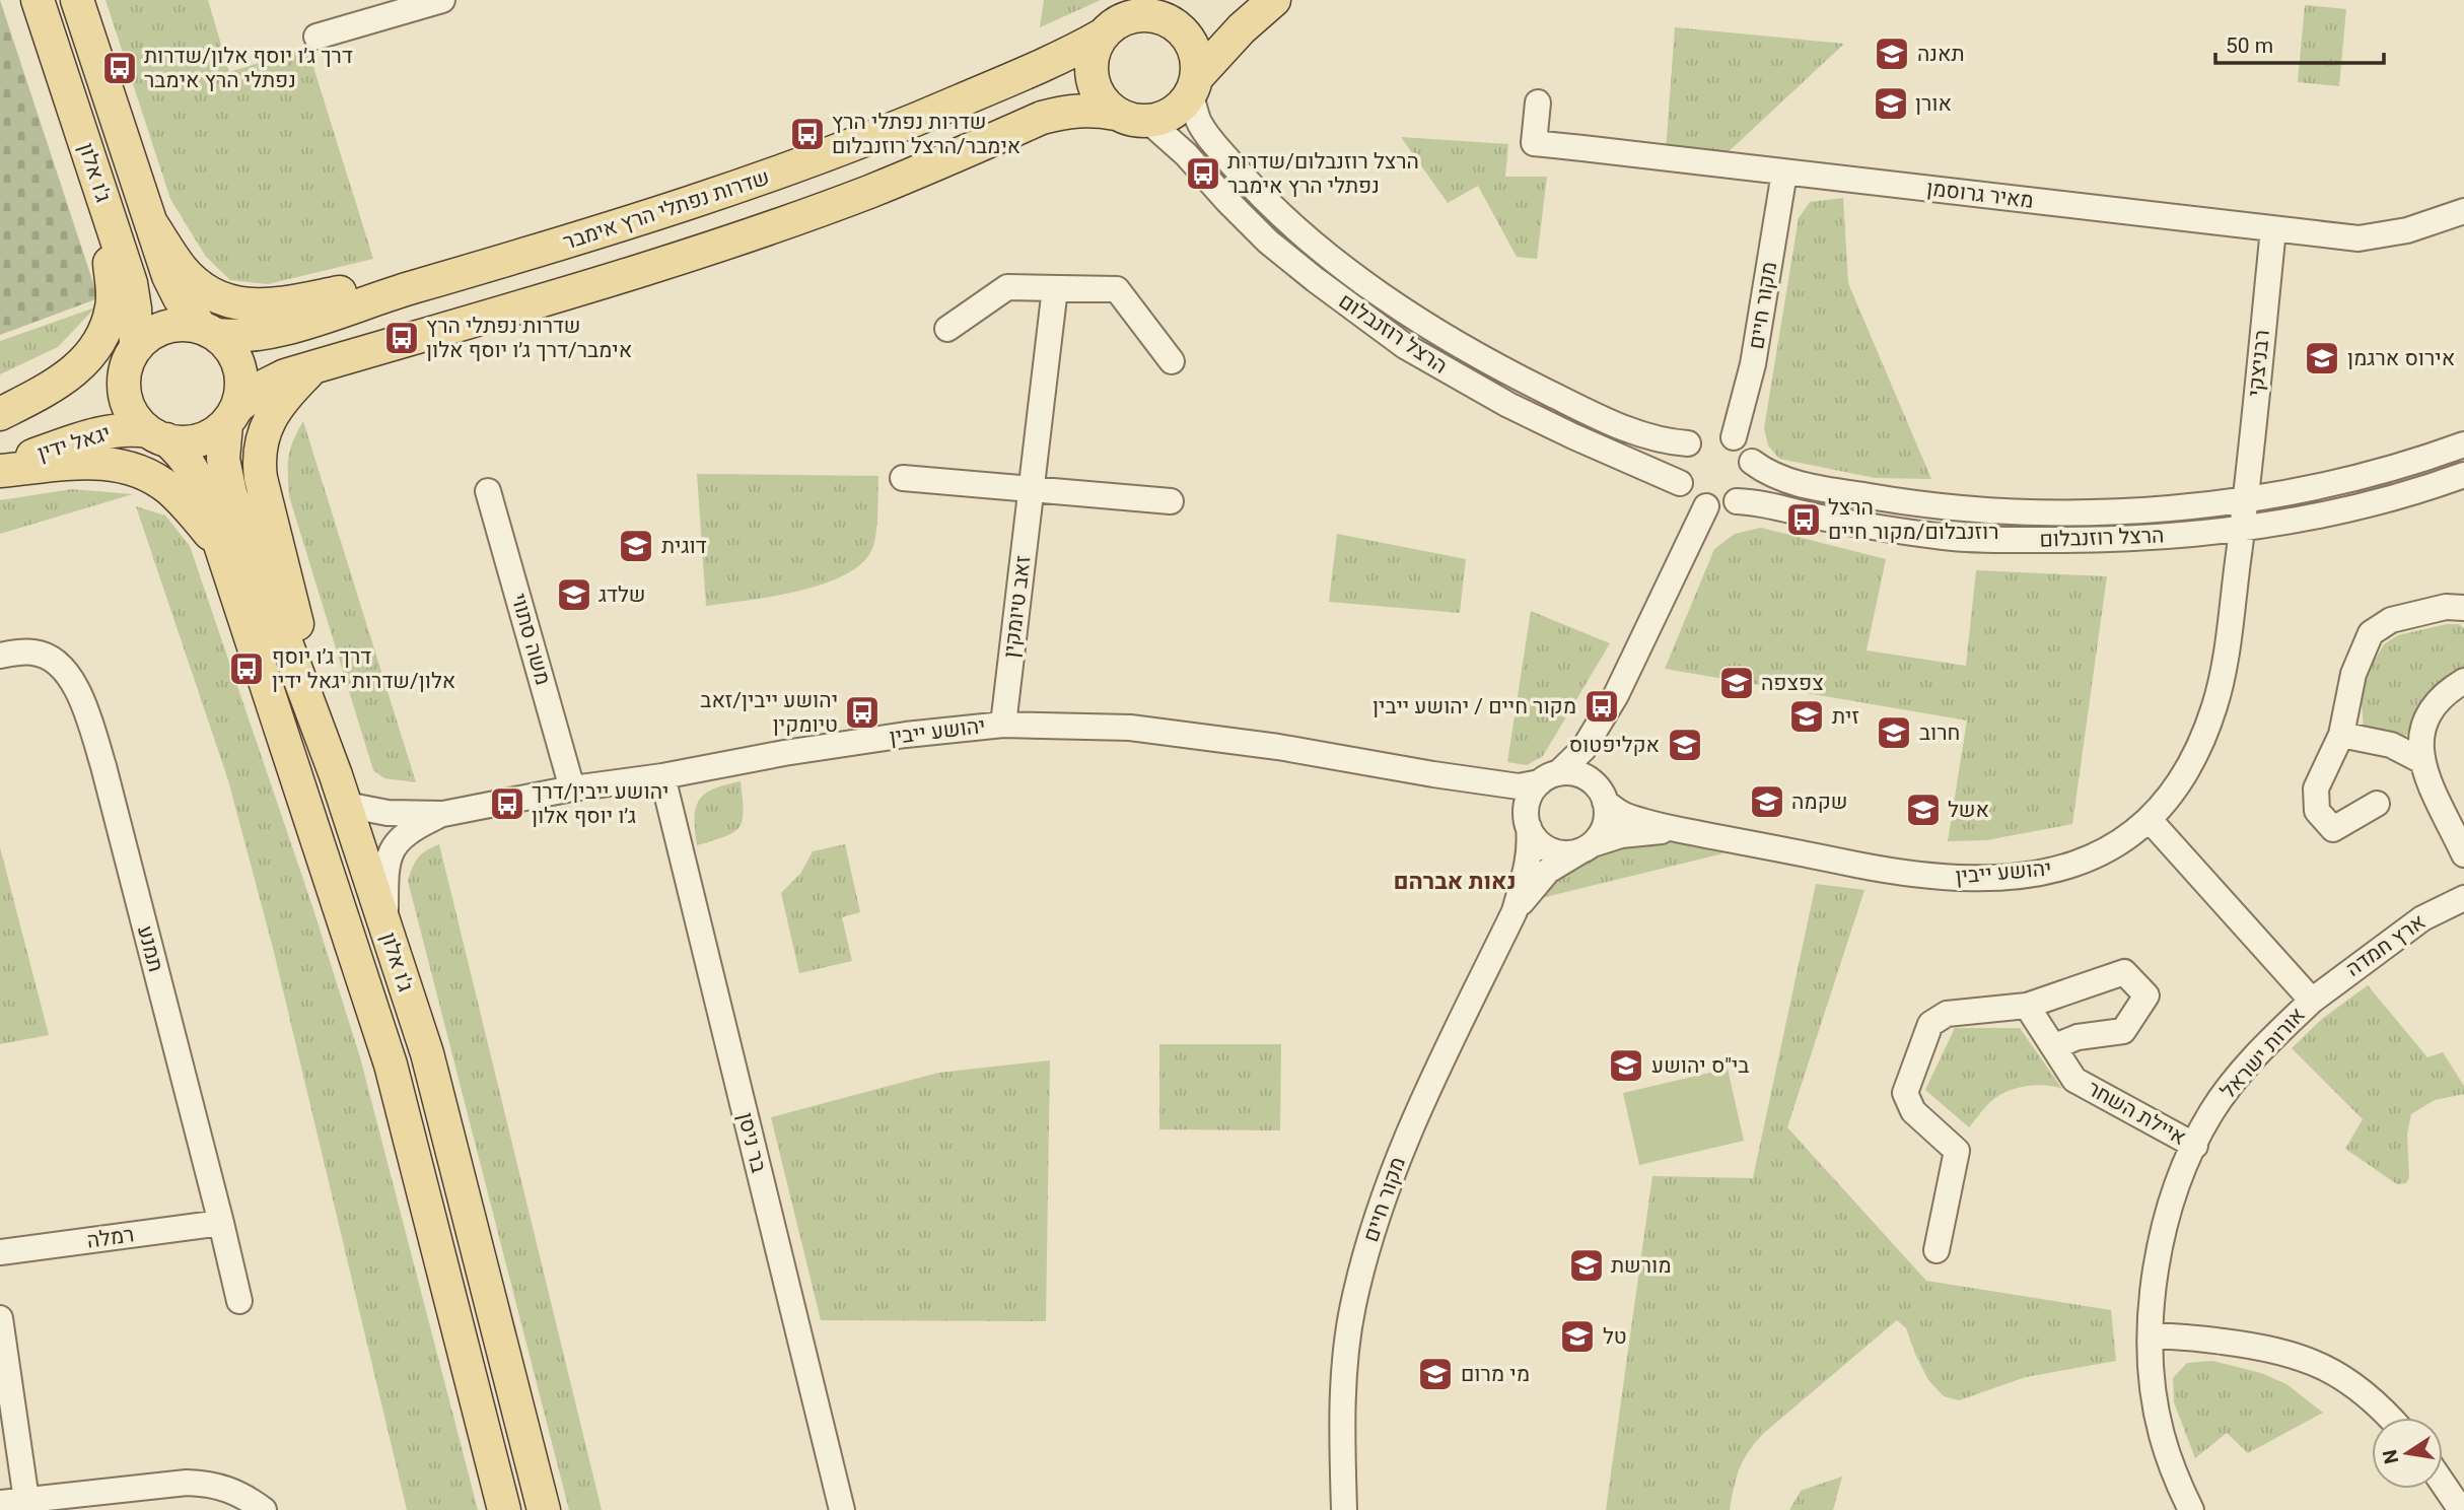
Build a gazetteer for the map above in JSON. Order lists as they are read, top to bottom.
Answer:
{
  "streets": {
    "main road": ["ג'ו אלון", "שדרות נפתלי הרץ אימבר", "יגאל ידין"],
    "street": [
      "מאיר גרוסמן",
      "מקור חיים",
      "הרצל רוזנבלום",
      "רבניצקי",
      "זאב טיומקין",
      "משה סתווי",
      "יהושע ייבין",
      "ארץ חמדה",
      "תמנע",
      "אורות ישראל",
      "איילת השחר",
      "בר ניסן",
      "רמלה"
    ]
  },
  "crossings": [
    ["ג'ו אלון", "שדרות נפתלי הרץ אימבר"],
    ["ג'ו אלון", "יגאל ידין"],
    ["ג'ו אלון", "יהושע ייבין"],
    ["מאיר גרוסמן", "מקור חיים"],
    ["מאיר גרוסמן", "רבניצקי"],
    ["שדרות נפתלי הרץ אימבר", "הרצל רוזנבלום"],
    ["שדרות נפתלי הרץ אימבר", "יגאל ידין"],
    ["מקור חיים", "הרצל רוזנבלום"],
    ["מקור חיים", "יהושע ייבין"],
    ["הרצל רוזנבלום", "רבניצקי"],
    ["הרצל רוזנבלום", "יהושע ייבין"],
    ["רבניצקי", "יהושע ייבין"],
    ["זאב טיומקין", "יהושע ייבין"],
    ["משה סתווי", "יהושע ייבין"],
    ["יהושע ייבין", "אורות ישראל"],
    ["יהושע ייבין", "בר ניסן"],
    ["ארץ חמדה", "אורות ישראל"],
    ["תמנע", "רמלה"],
    ["אורות ישראל", "איילת השחר"]
  ],
  "districts": ["נאות אברהם"],
  "places": {
    "school or university": [
      "תאנה",
      "אורן",
      "אירוס ארגמן",
      "דוגית",
      "שלדג",
      "צפצפה",
      "זית",
      "חרוב",
      "אקליפטוס",
      "שקמה",
      "אשל",
      "בי\"ס יהושע",
      "מורשת",
      "טל",
      "מי מרום"
    ],
    "bus stop": [
      "דרך ג׳ו יוסף אלון/שדרות נפתלי הרץ אימבר",
      "שדרות נפתלי הרץ אימבר/הרצל רוזנבלום",
      "הרצל רוזנבלום/שדרות נפתלי הרץ אימבר",
      "שדרות נפתלי הרץ אימבר/דרך ג׳ו יוסף אלון",
      "הרצל רוזנבלום/מקור חיים",
      "דרך ג׳ו יוסף אלון/שדרות יגאל ידין",
      "מקור חיים / יהושע ייבין",
      "יהושע ייבין/זאב טיומקין",
      "יהושע ייבין/דרך ג׳ו יוסף אלון"
    ]
  },
  "scale_bar": "50 m",
  "north": "left"
}
